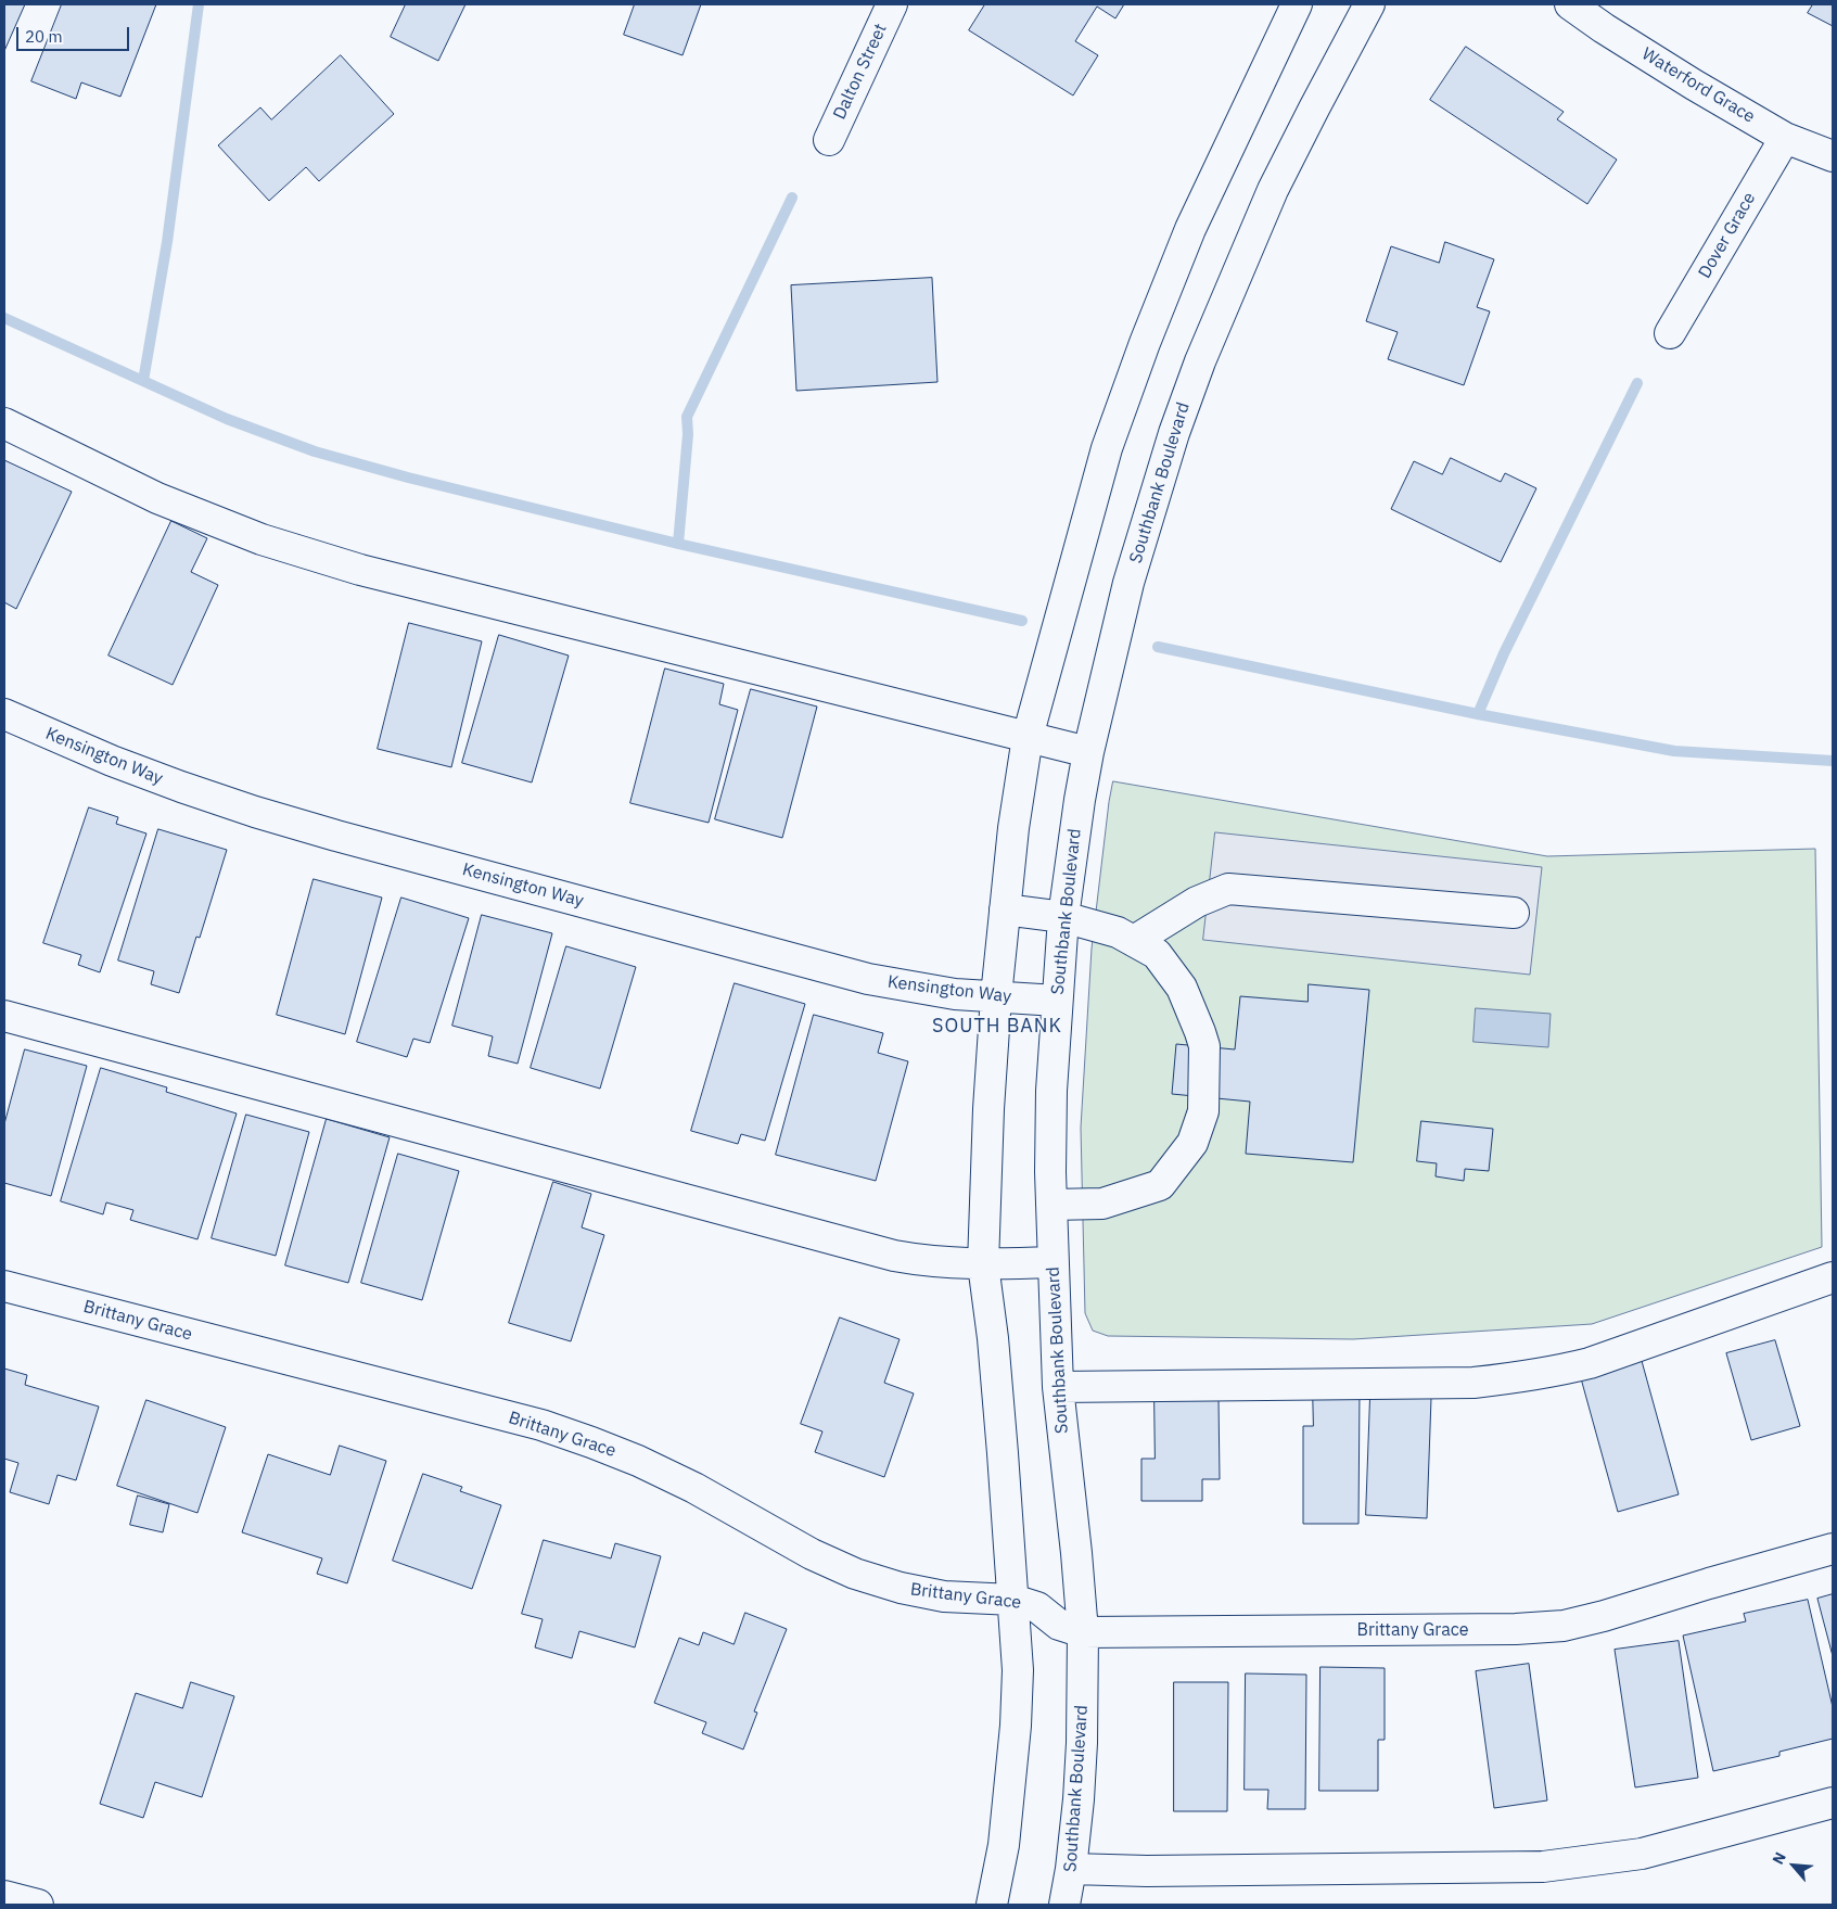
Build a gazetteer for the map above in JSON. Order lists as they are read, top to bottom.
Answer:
{
  "streets": {
    "street": [
      "Dalton Street",
      "Waterford Grace",
      "Dover Grace",
      "Southbank Boulevard",
      "Kensington Way",
      "Brittany Grace"
    ]
  },
  "crossings": [
    ["Waterford Grace", "Dover Grace"],
    ["Southbank Boulevard", "Kensington Way"],
    ["Southbank Boulevard", "Brittany Grace"]
  ],
  "districts": ["SOUTH BANK"],
  "scale_bar": "20 m",
  "north": "top left"
}
